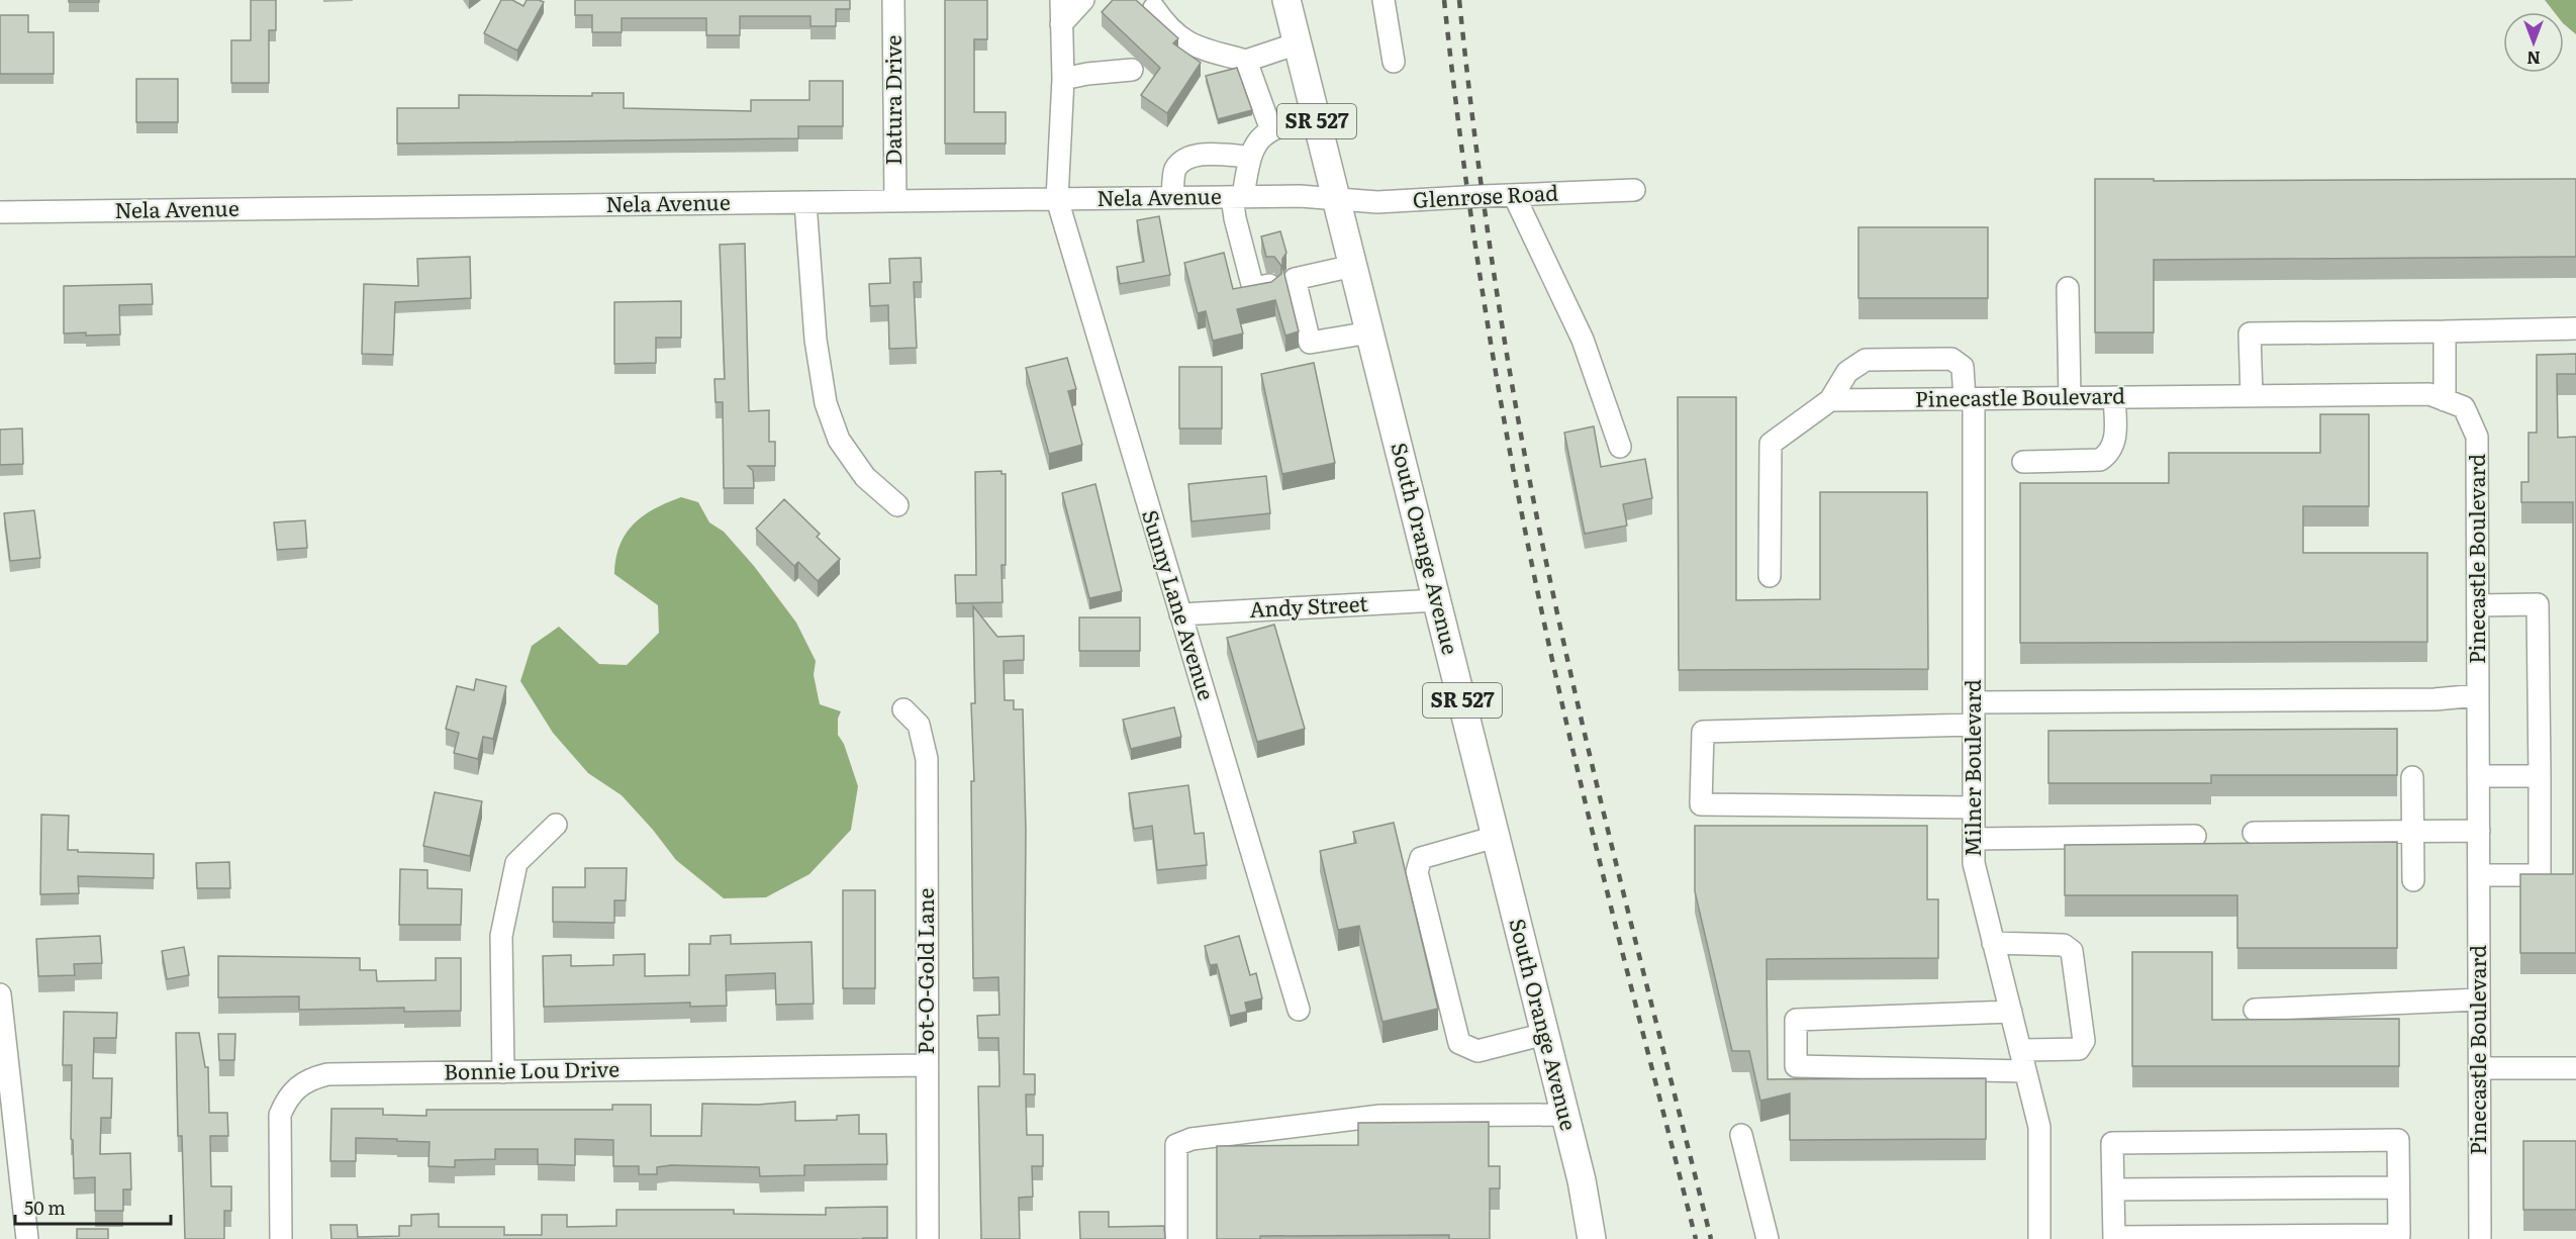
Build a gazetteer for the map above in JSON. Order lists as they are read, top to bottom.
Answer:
{
  "streets": {
    "main road": ["SR 527", "South Orange Avenue"],
    "street": [
      "Datura Drive",
      "Glenrose Road",
      "Nela Avenue",
      "Pinecastle Boulevard",
      "Sunny Lane Avenue",
      "Andy Street",
      "Milner Boulevard",
      "Pot-O-Gold Lane",
      "Bonnie Lou Drive"
    ]
  },
  "crossings": [
    ["Datura Drive", "Nela Avenue"],
    ["Glenrose Road", "Nela Avenue"],
    ["Glenrose Road", "South Orange Avenue"],
    ["Nela Avenue", "South Orange Avenue"],
    ["Nela Avenue", "Sunny Lane Avenue"],
    ["Pinecastle Boulevard", "Milner Boulevard"],
    ["South Orange Avenue", "Andy Street"],
    ["Sunny Lane Avenue", "Andy Street"],
    ["Pot-O-Gold Lane", "Bonnie Lou Drive"]
  ],
  "scale_bar": "50 m",
  "north": "bottom"
}
